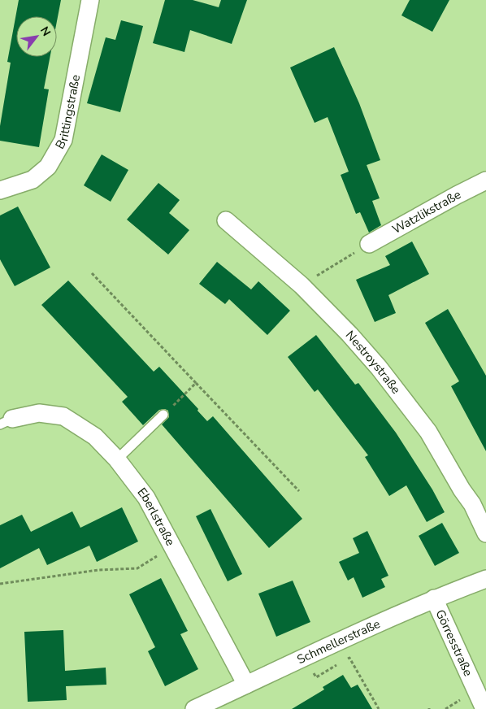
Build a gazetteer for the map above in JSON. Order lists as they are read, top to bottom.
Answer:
{
  "streets": {
    "street": [
      "Brittingstraße",
      "Watzlikstraße",
      "Nestroystraße",
      "Eberlstraße",
      "Schmellerstraße",
      "Görresstraße"
    ]
  },
  "crossings": [
    ["Eberlstraße", "Schmellerstraße"],
    ["Schmellerstraße", "Görresstraße"]
  ],
  "north": "top right"
}
